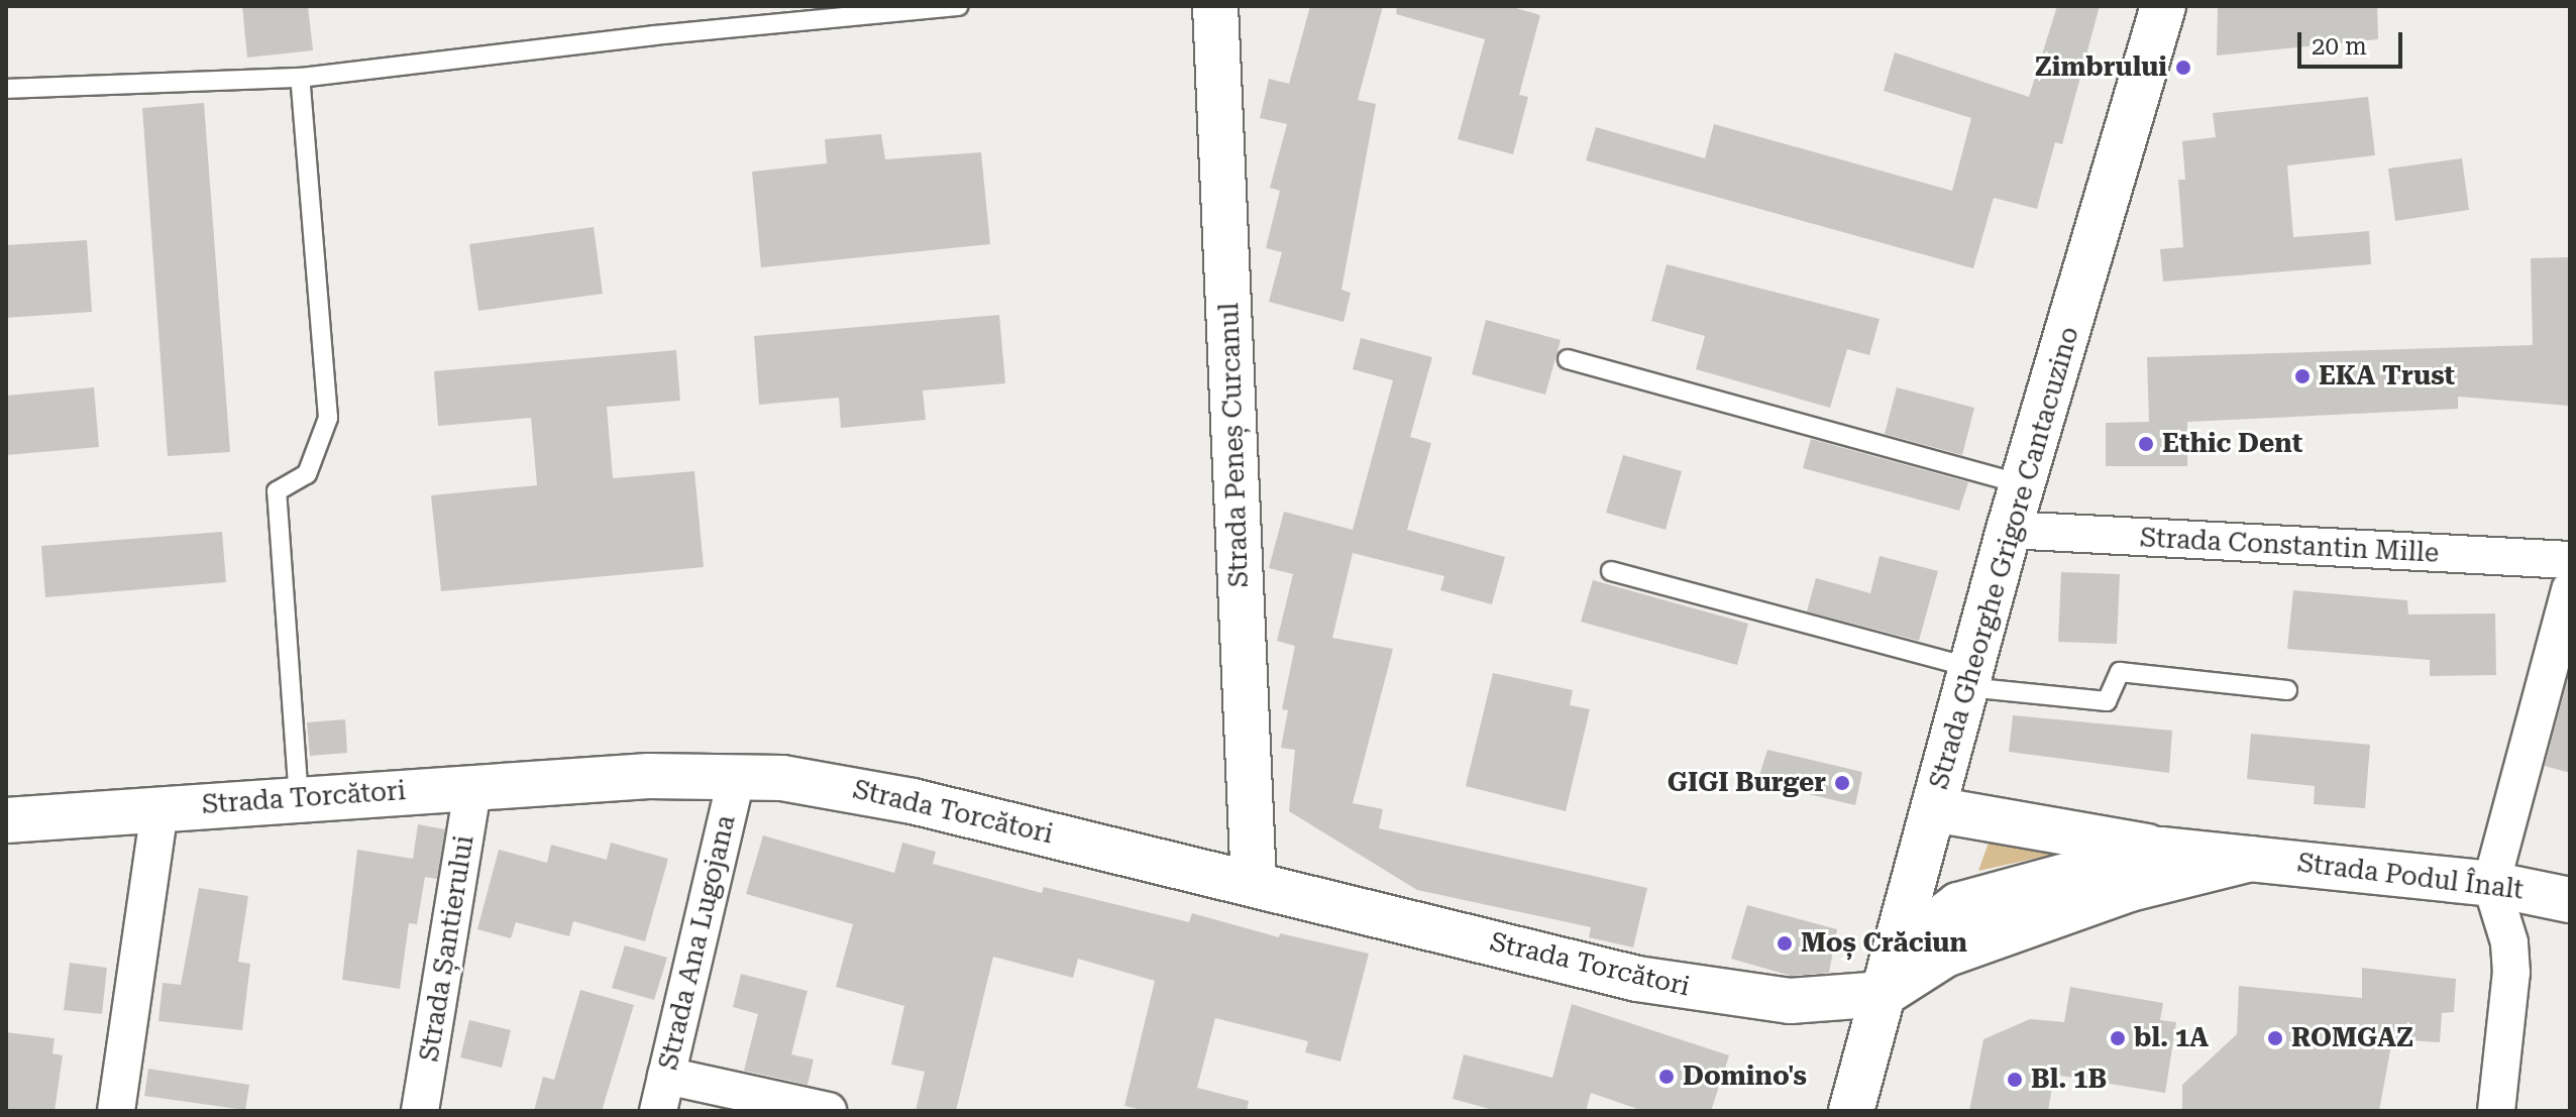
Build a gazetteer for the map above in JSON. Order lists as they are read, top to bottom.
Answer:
{
  "streets": {
    "street": [
      "Strada Peneș Curcanul",
      "Strada Constantin Mille",
      "Strada Gheorghe Grigore Cantacuzino",
      "Strada Torcători",
      "Strada Podul Înalt",
      "Strada Ana Lugojana",
      "Strada Șantierului"
    ]
  },
  "crossings": [
    ["Strada Peneș Curcanul", "Strada Torcători"],
    ["Strada Constantin Mille", "Strada Gheorghe Grigore Cantacuzino"],
    ["Strada Gheorghe Grigore Cantacuzino", "Strada Torcători"],
    ["Strada Gheorghe Grigore Cantacuzino", "Strada Podul Înalt"],
    ["Strada Torcători", "Strada Podul Înalt"],
    ["Strada Torcători", "Strada Ana Lugojana"],
    ["Strada Torcători", "Strada Șantierului"]
  ],
  "places": [
    "Zimbrului",
    "EKA Trust",
    "Ethic Dent",
    "GIGI Burger",
    "Moș Crăciun",
    "bl. 1A",
    "ROMGAZ",
    "Domino's",
    "Bl. 1B"
  ],
  "scale_bar": "20 m"
}
